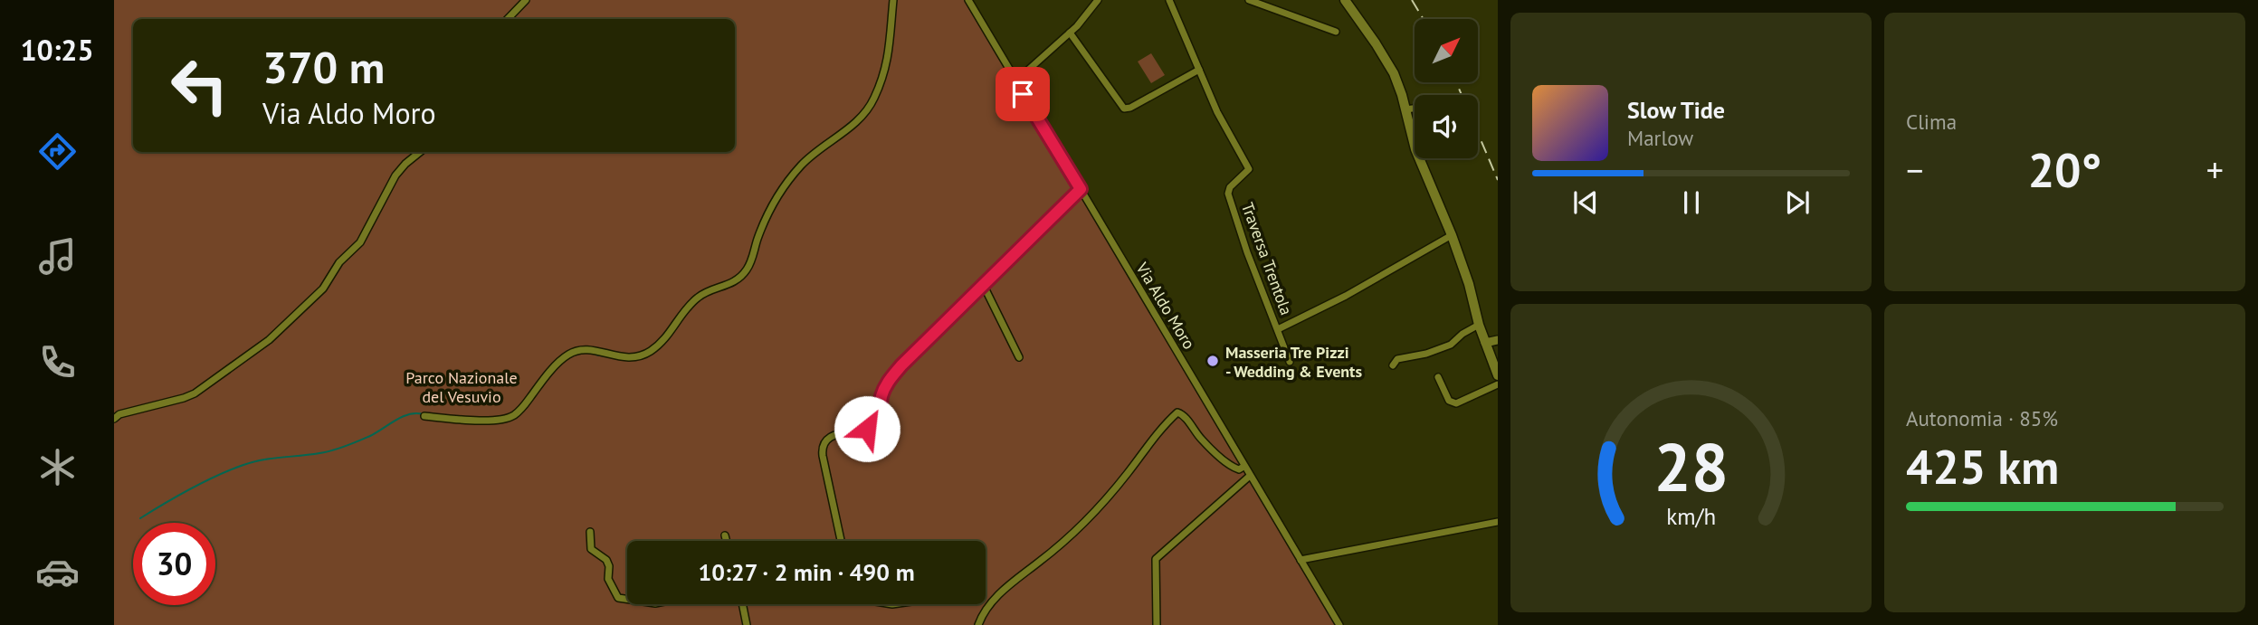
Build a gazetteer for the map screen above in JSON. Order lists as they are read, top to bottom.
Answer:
{
  "streets": {
    "street": ["Traversa Trentola", "Via Aldo Moro"]
  },
  "parks": ["Parco Nazionale del Vesuvio"],
  "places": ["Masseria Tre Pizzi - Wedding & Events"],
  "north": "top right",
  "page": {
    "tabs": "10:25",
    "tile": [
      "Clima",
      ["Autonomia · 85%", "425 km"]
    ],
    "turn": ["370 m", "Via Aldo Moro"],
    "song": ["Slow Tide", "Marlow"],
    "heat": ["−", "20°", "+"],
    "limit": "30",
    "trip": "10:27 · 2 min · 490 m",
    "gauge": ["28", "km/h"]
  }
}
